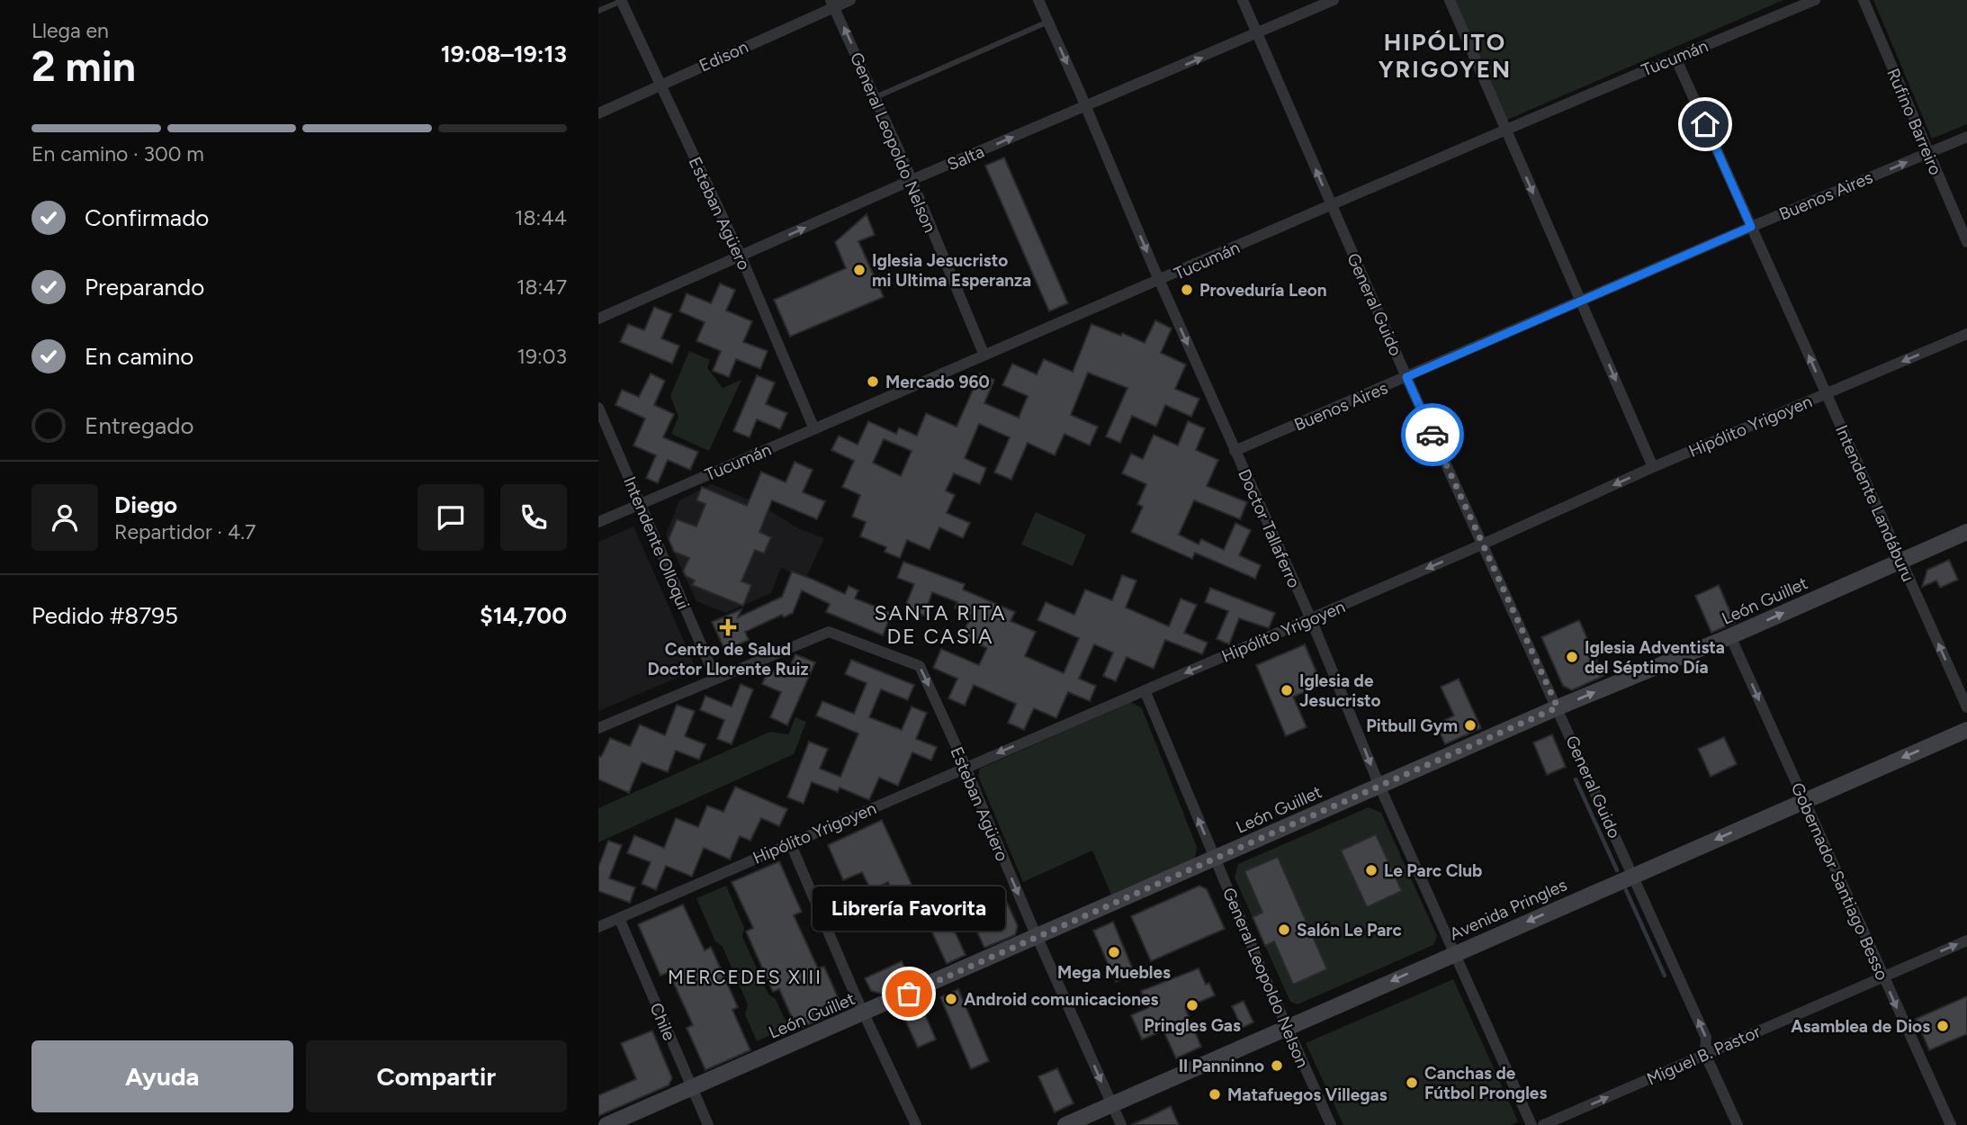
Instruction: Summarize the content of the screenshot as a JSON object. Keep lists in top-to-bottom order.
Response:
{
  "streets": {
    "street": [
      "Edison",
      "Tucumán",
      "Rufino Barreiro",
      "General Leopoldo Nelson",
      "Salta",
      "Buenos Aires",
      "Esteban Agüero",
      "General Guido",
      "Hipólito Yrigoyen",
      "Intendente Landáburu",
      "Doctor Tallaferro",
      "Intendente Olloqui",
      "León Guillet",
      "Gobernador Santiago Besso",
      "Avenida Pringles",
      "Chile",
      "Miguel B. Pastor"
    ]
  },
  "crossings": [
    ["Edison", "General Leopoldo Nelson"],
    ["Edison", "Esteban Agüero"],
    ["Tucumán", "General Leopoldo Nelson"],
    ["Tucumán", "Esteban Agüero"],
    ["Tucumán", "General Guido"],
    ["Tucumán", "Intendente Landáburu"],
    ["Tucumán", "Doctor Tallaferro"],
    ["Tucumán", "Intendente Olloqui"],
    ["Rufino Barreiro", "Buenos Aires"],
    ["General Leopoldo Nelson", "Salta"],
    ["General Leopoldo Nelson", "Hipólito Yrigoyen"],
    ["General Leopoldo Nelson", "León Guillet"],
    ["General Leopoldo Nelson", "Avenida Pringles"],
    ["Salta", "Esteban Agüero"],
    ["Salta", "General Guido"],
    ["Salta", "Doctor Tallaferro"],
    ["Buenos Aires", "General Guido"],
    ["Buenos Aires", "Intendente Landáburu"],
    ["Buenos Aires", "Doctor Tallaferro"],
    ["Esteban Agüero", "Hipólito Yrigoyen"],
    ["Esteban Agüero", "Intendente Olloqui"],
    ["Esteban Agüero", "León Guillet"],
    ["Esteban Agüero", "Avenida Pringles"],
    ["General Guido", "Hipólito Yrigoyen"],
    ["General Guido", "León Guillet"],
    ["General Guido", "Avenida Pringles"],
    ["General Guido", "Miguel B. Pastor"],
    ["Hipólito Yrigoyen", "Intendente Landáburu"],
    ["Hipólito Yrigoyen", "Doctor Tallaferro"],
    ["Hipólito Yrigoyen", "Chile"],
    ["Intendente Landáburu", "León Guillet"],
    ["Doctor Tallaferro", "León Guillet"],
    ["Doctor Tallaferro", "Avenida Pringles"],
    ["León Guillet", "Gobernador Santiago Besso"],
    ["León Guillet", "Chile"],
    ["Gobernador Santiago Besso", "Avenida Pringles"],
    ["Gobernador Santiago Besso", "Miguel B. Pastor"]
  ],
  "one_way": [
    "Salta",
    "Esteban Agüero",
    "Hipólito Yrigoyen",
    "Intendente Landáburu",
    "Doctor Tallaferro",
    "Gobernador Santiago Besso",
    "Avenida Pringles",
    "Miguel B. Pastor"
  ],
  "districts": ["HIPÓLITO YRIGOYEN", "SANTA RITA DE CASIA", "MERCEDES XIII"],
  "places": {
    "other": [
      "Iglesia Jesucristo mi Ultima Esperanza",
      "Proveduría Leon",
      "Mercado 960",
      "Iglesia Adventista del Séptimo Día",
      "Iglesia de Jesucristo",
      "Pitbull Gym",
      "Le Parc Club",
      "Salón Le Parc",
      "Mega Muebles",
      "Librería Favorita",
      "Android comunicaciones",
      "Pringles Gas",
      "Asamblea de Dios",
      "Il Panninno",
      "Canchas de Fútbol Prongles",
      "Matafuegos Villegas"
    ],
    "health": ["Centro de Salud Doctor Llorente Ruiz"]
  },
  "page": {
    "heading": ["2 min", "Llega en", "19:08–19:13"],
    "panel": [
      "Diego",
      "Repartidor · 4.7",
      "Pedido #8795",
      "$14,700"
    ],
    "bar": "En camino · 300 m",
    "list": [
      ["Confirmado", "18:44"],
      ["Preparando", "18:47"],
      ["En camino", "19:03"],
      "Entregado"
    ],
    "bubble": "Librería Favorita",
    "buttons": ["Ayuda", "Compartir"]
  }
}
